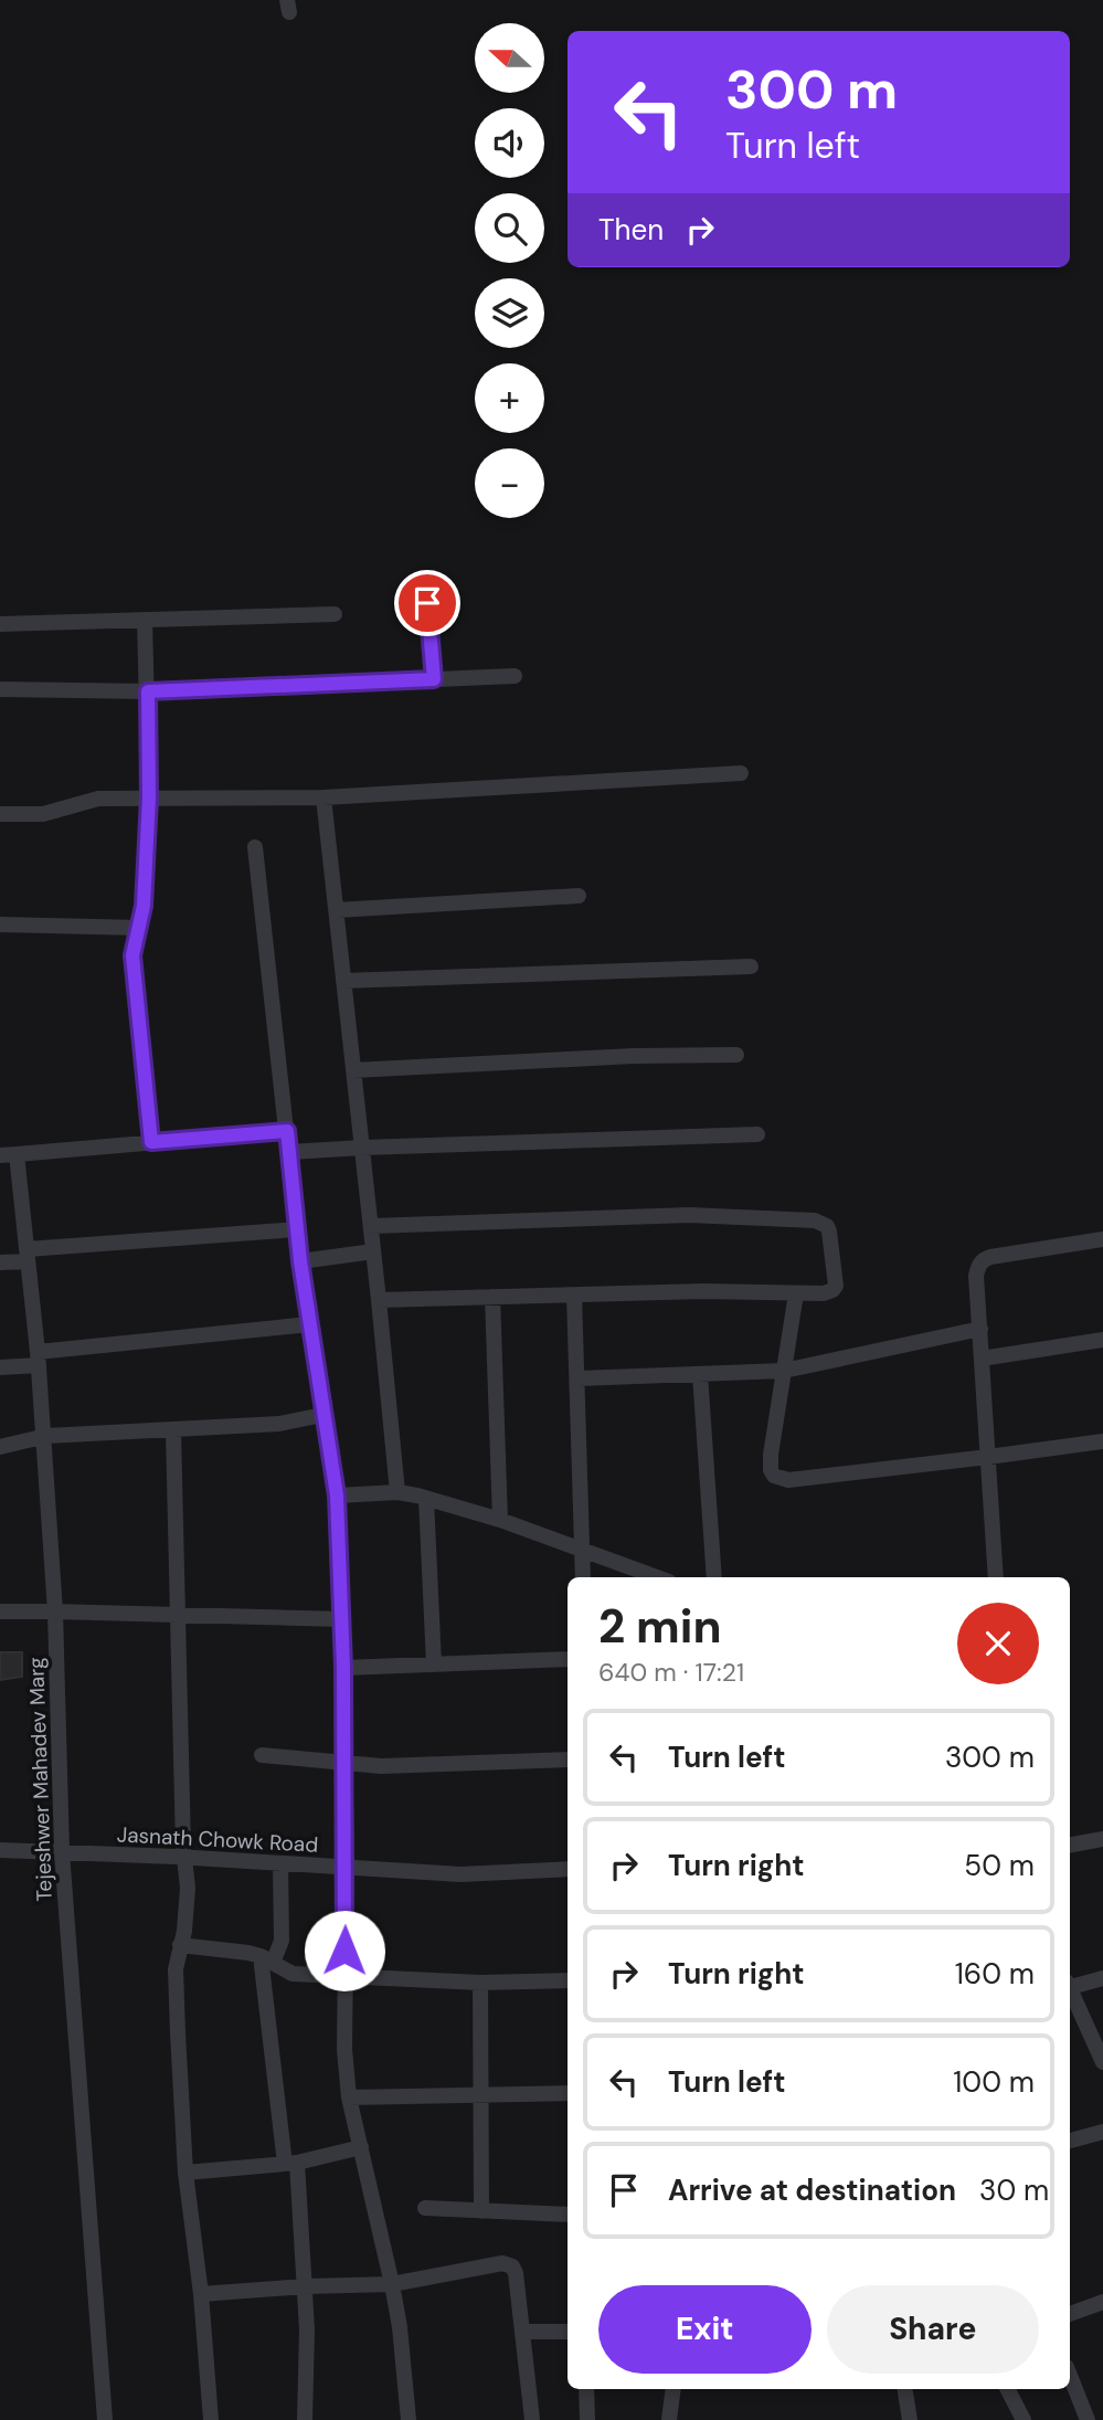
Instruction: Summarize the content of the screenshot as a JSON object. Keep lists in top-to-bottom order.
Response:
{
  "streets": {
    "street": ["Tejeshwer Mahadev Marg", "Jasnath Chowk Road"]
  },
  "crossings": [
    ["Tejeshwer Mahadev Marg", "Jasnath Chowk Road"]
  ],
  "north": "left",
  "page": {
    "map_buttons": ["+", "−"],
    "turn": ["300 m", "Turn left"],
    "then": "Then",
    "heading": ["2 min", "640 m · 17:21"],
    "list": [
      {
        "name": "Turn left",
        "value": "300 m"
      },
      {
        "name": "Turn right",
        "value": "50 m"
      },
      {
        "name": "Turn right",
        "value": "160 m"
      },
      {
        "name": "Turn left",
        "value": "100 m"
      },
      {
        "name": "Arrive at destination",
        "value": "30 m"
      }
    ],
    "buttons": ["Exit", "Share"]
  }
}
